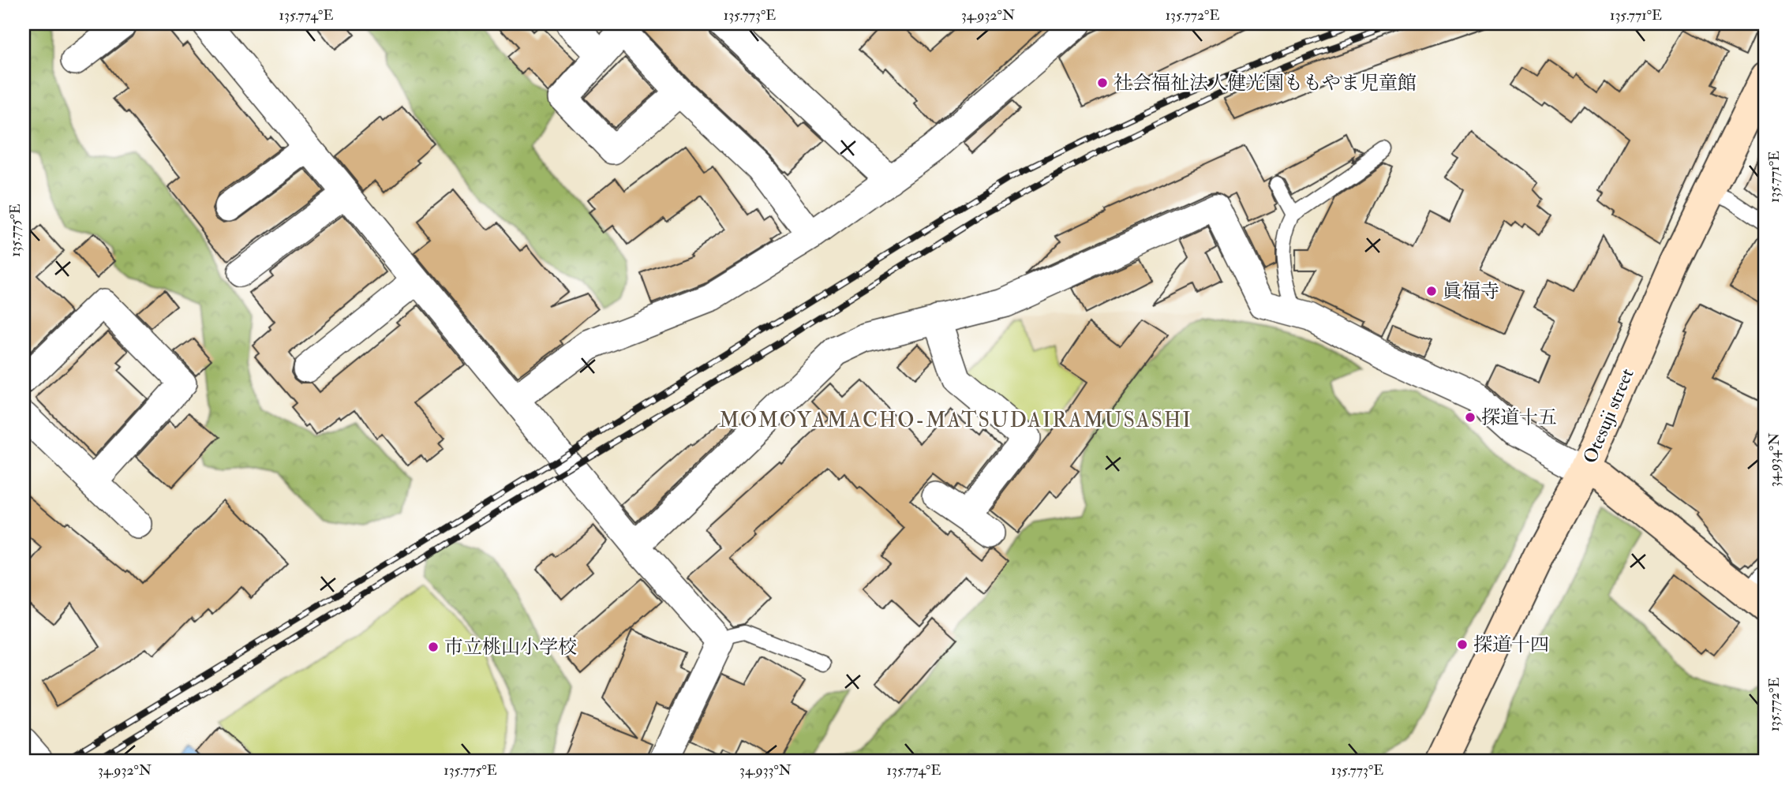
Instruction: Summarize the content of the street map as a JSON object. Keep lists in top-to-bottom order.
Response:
{
  "streets": {
    "street": ["Otesuji street"]
  },
  "districts": ["MOMOYAMACHO-MATSUDAIRAMUSASHI"],
  "places": [
    "社会福祉法人健光園ももやま児童館",
    "眞福寺",
    "探道十五",
    "探道十四",
    "市立桃山小学校"
  ],
  "coordinates": [
    "135.774°E",
    "135.773°E",
    "34.932°N",
    "135.772°E",
    "135.771°E",
    "135.775°E",
    "34.934°N",
    "34.933°N"
  ]
}
